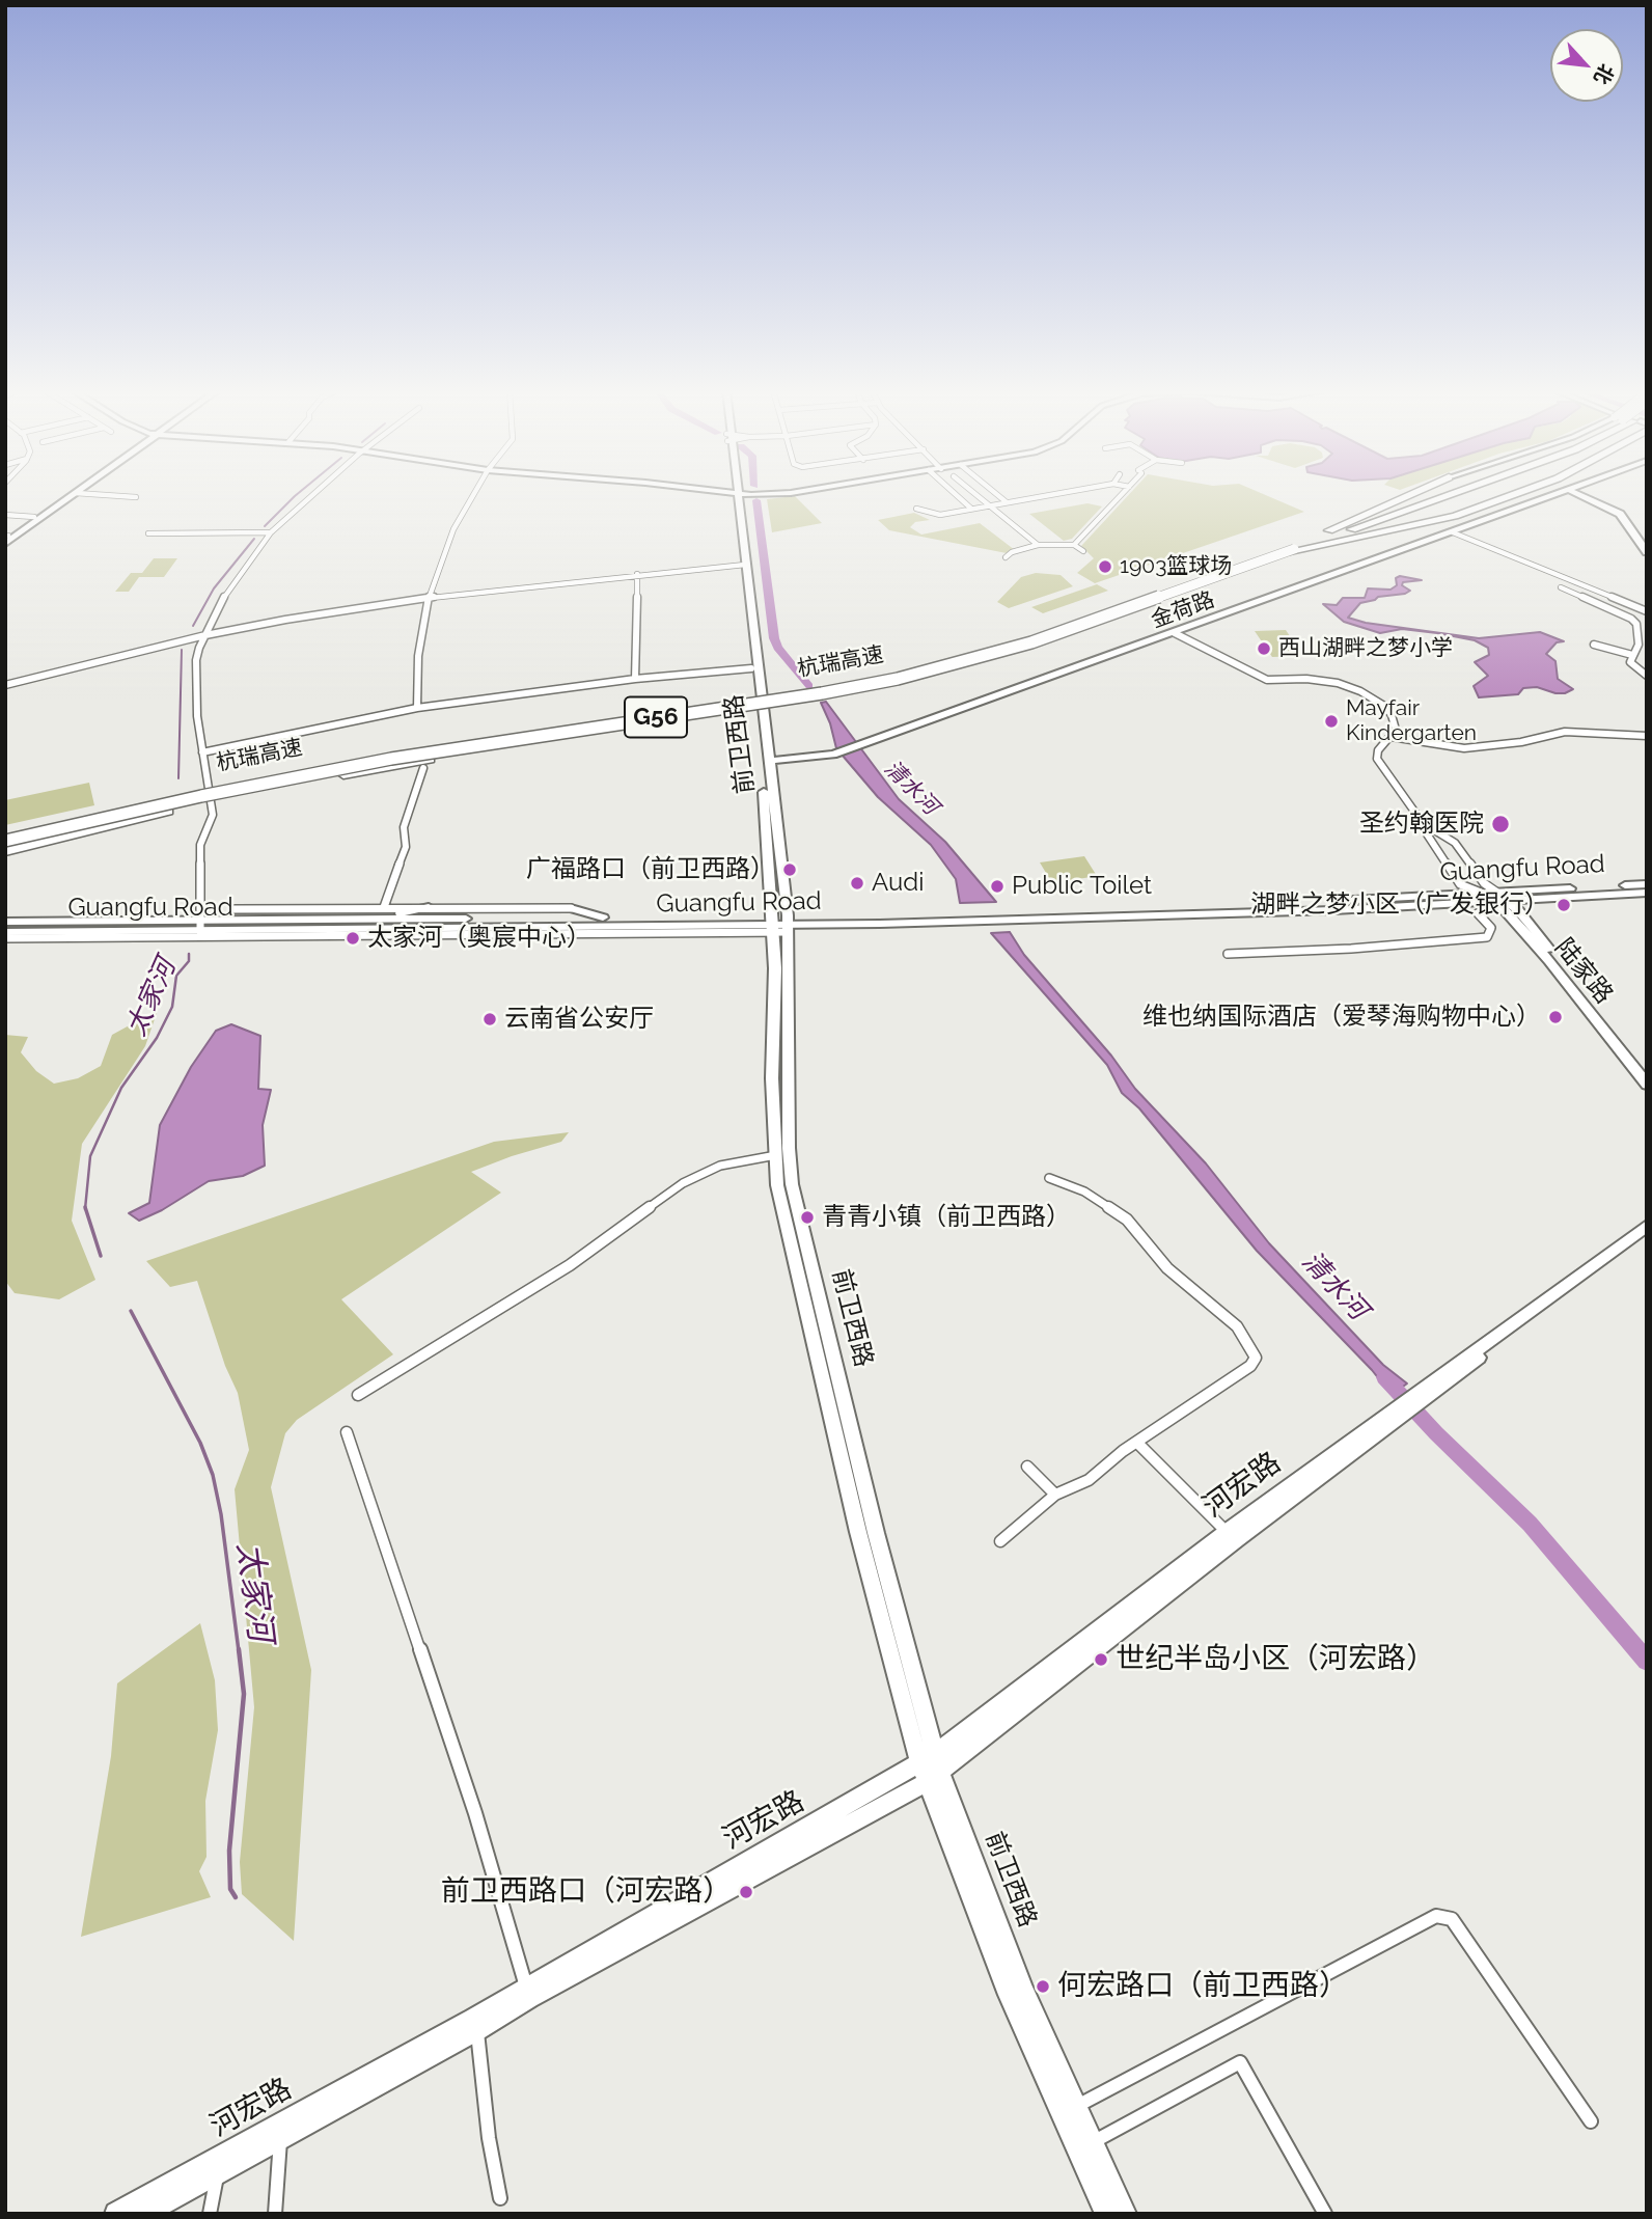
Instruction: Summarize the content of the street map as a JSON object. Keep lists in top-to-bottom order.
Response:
{
  "streets": {
    "highway": ["杭瑞高速", "G56"],
    "main road": [
      "金荷路",
      "前卫西路",
      "Guangfu Road",
      "陆家路",
      "河宏路"
    ]
  },
  "crossings": [
    ["金荷路", "前卫西路"],
    ["前卫西路", "Guangfu Road"],
    ["前卫西路", "河宏路"],
    ["Guangfu Road", "陆家路"]
  ],
  "water": ["清水河", "太家河"],
  "places": [
    "1903篮球场",
    "西山湖畔之梦小学",
    "Mayfair Kindergarten",
    "圣约翰医院",
    "广福路口（前卫西路）",
    "Audi",
    "Public Toilet",
    "湖畔之梦小区（广发银行）",
    "太家河（奥宸中心）",
    "维也纳国际酒店（爱琴海购物中心）",
    "云南省公安厅",
    "青青小镇（前卫西路）",
    "世纪半岛小区（河宏路）",
    "前卫西路口（河宏路）",
    "何宏路口（前卫西路）"
  ],
  "north": "bottom right"
}
